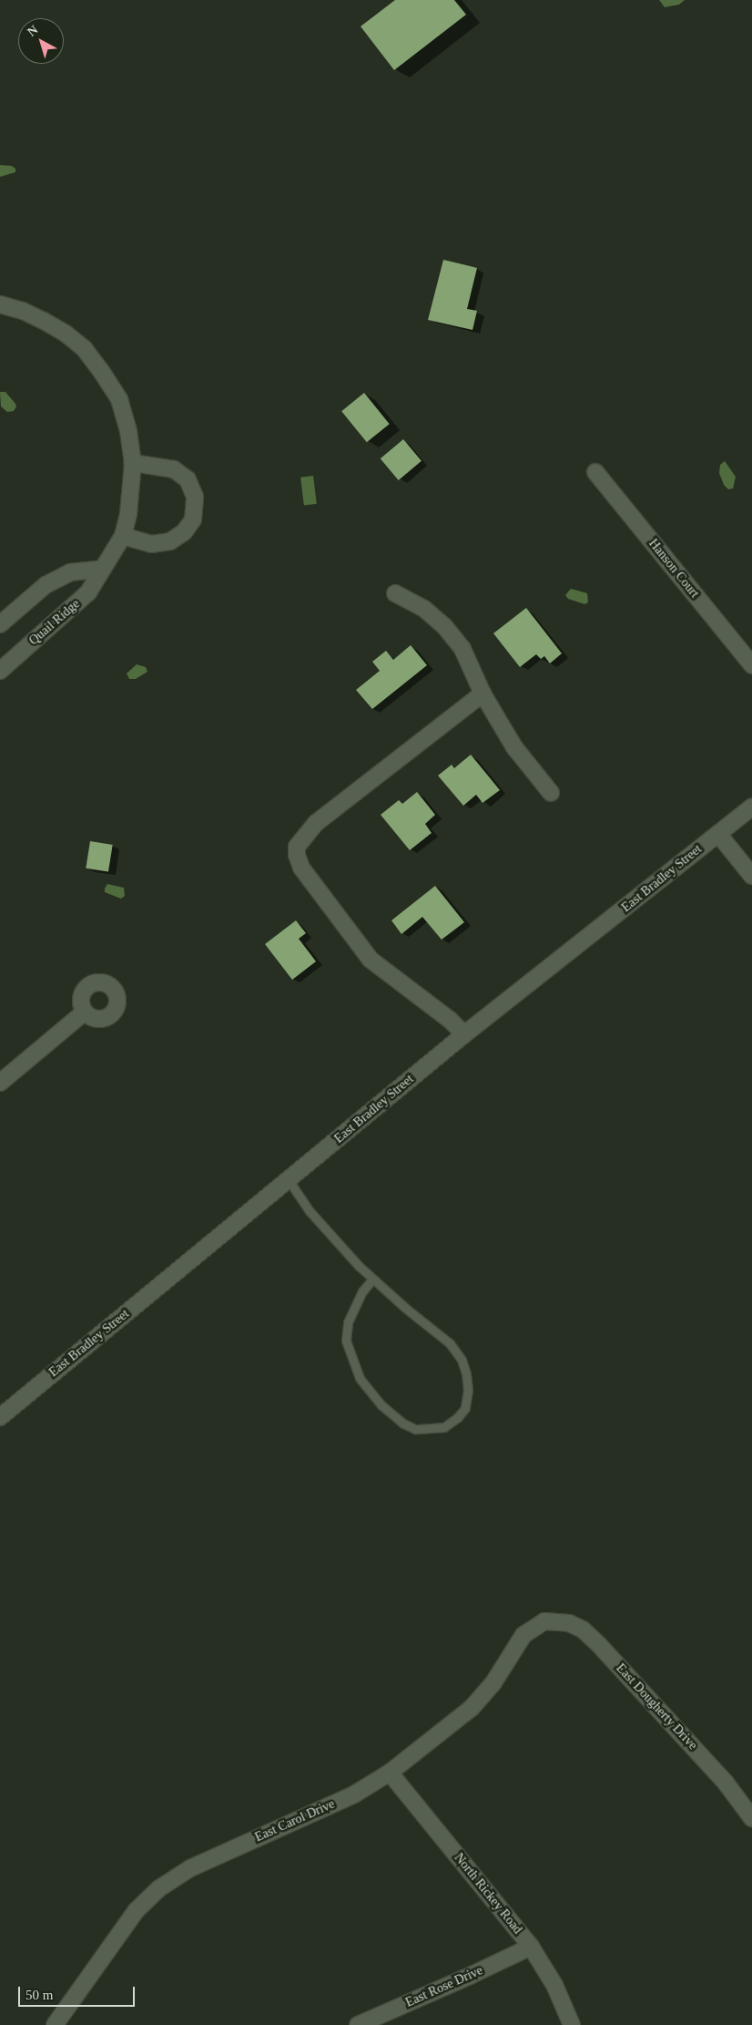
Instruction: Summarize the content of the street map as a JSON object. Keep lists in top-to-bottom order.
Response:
{
  "streets": {
    "street": [
      "Hanson Court",
      "Quail Ridge",
      "East Bradley Street",
      "East Dougherty Drive",
      "East Carol Drive",
      "North Rickey Road",
      "East Rose Drive"
    ]
  },
  "crossings": [
    ["East Dougherty Drive", "East Carol Drive"],
    ["East Carol Drive", "North Rickey Road"],
    ["North Rickey Road", "East Rose Drive"]
  ],
  "scale_bar": "50 m",
  "north": "top left"
}
